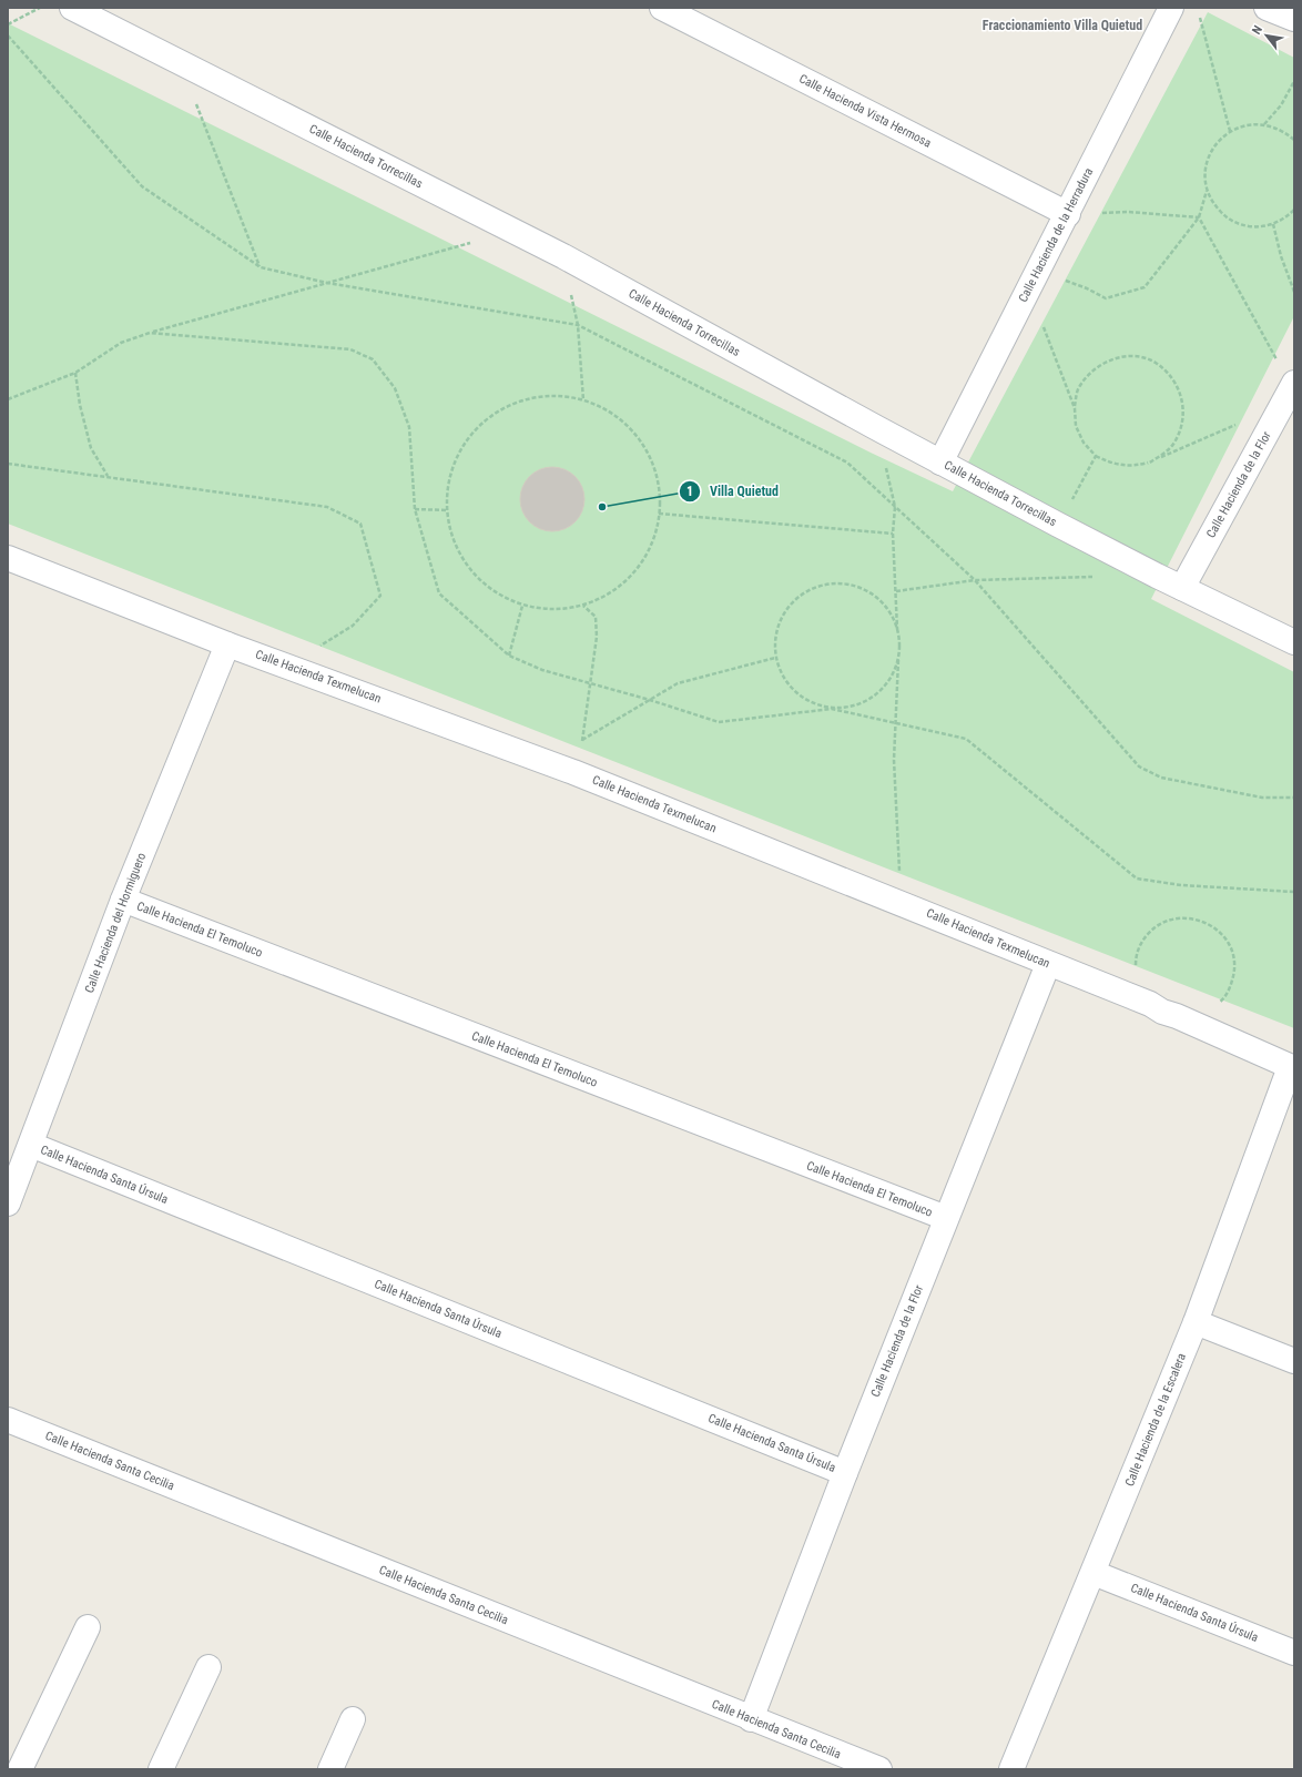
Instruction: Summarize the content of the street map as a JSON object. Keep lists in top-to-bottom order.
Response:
{
  "streets": {
    "street": [
      "Calle Hacienda Vista Hermosa",
      "Calle Hacienda Torrecillas",
      "Calle Hacienda de la Herradura",
      "Calle Hacienda de la Flor",
      "Calle Hacienda Texmelucan",
      "Calle Hacienda del Hormiguero",
      "Calle Hacienda El Temoluco",
      "Calle Hacienda Santa Úrsula",
      "Calle Hacienda de la Escalera",
      "Calle Hacienda Santa Cecilia"
    ]
  },
  "crossings": [
    ["Calle Hacienda Vista Hermosa", "Calle Hacienda de la Herradura"],
    ["Calle Hacienda Torrecillas", "Calle Hacienda de la Herradura"],
    ["Calle Hacienda Torrecillas", "Calle Hacienda de la Flor"],
    ["Calle Hacienda de la Flor", "Calle Hacienda Texmelucan"],
    ["Calle Hacienda de la Flor", "Calle Hacienda El Temoluco"],
    ["Calle Hacienda de la Flor", "Calle Hacienda Santa Úrsula"],
    ["Calle Hacienda de la Flor", "Calle Hacienda Santa Cecilia"],
    ["Calle Hacienda Texmelucan", "Calle Hacienda del Hormiguero"],
    ["Calle Hacienda Texmelucan", "Calle Hacienda de la Escalera"],
    ["Calle Hacienda del Hormiguero", "Calle Hacienda El Temoluco"],
    ["Calle Hacienda del Hormiguero", "Calle Hacienda Santa Úrsula"],
    ["Calle Hacienda Santa Úrsula", "Calle Hacienda de la Escalera"]
  ],
  "districts": ["Fraccionamiento Villa Quietud"],
  "places": ["Villa Quietud"],
  "north": "top left"
}
